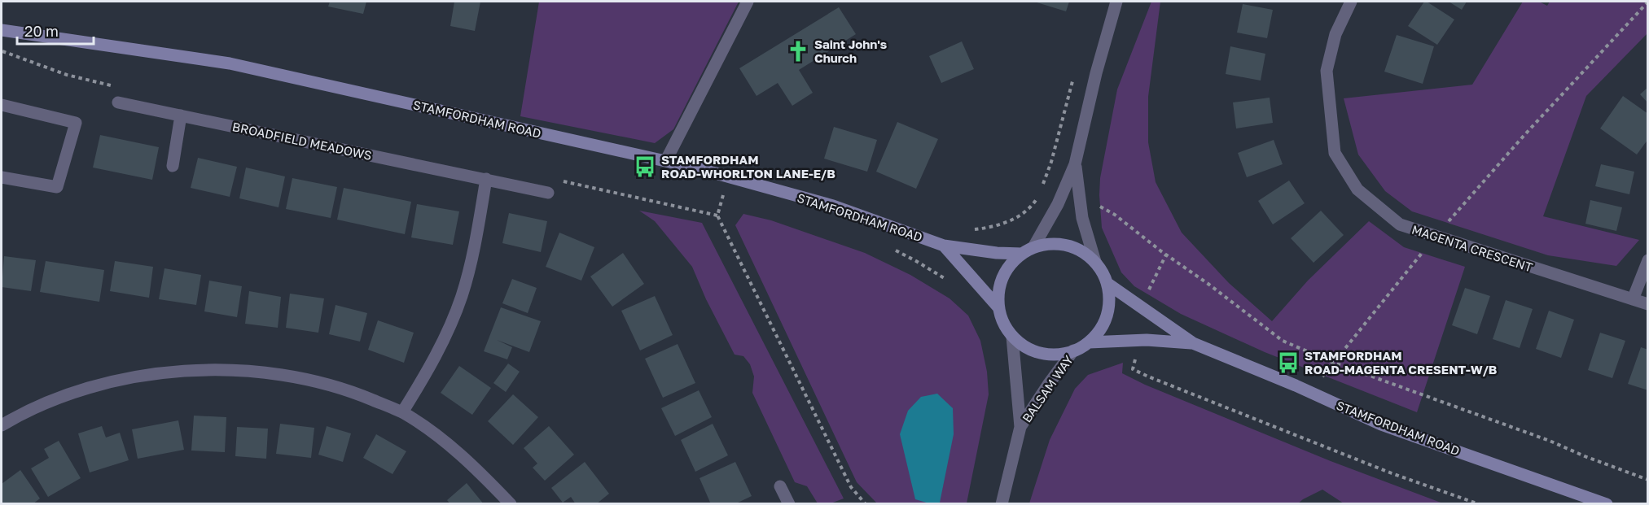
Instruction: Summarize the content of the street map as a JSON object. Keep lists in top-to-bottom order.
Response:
{
  "streets": {
    "main road": ["STAMFORDHAM ROAD"],
    "street": ["BROADFIELD MEADOWS", "MAGENTA CRESCENT", "BALSAM WAY"]
  },
  "crossings": [
    ["STAMFORDHAM ROAD", "BALSAM WAY"]
  ],
  "places": {
    "church": ["Saint John's Church"],
    "bus stop": ["STAMFORDHAM ROAD-WHORLTON LANE-E/B", "STAMFORDHAM ROAD-MAGENTA CRESENT-W/B"]
  },
  "scale_bar": "20 m"
}
